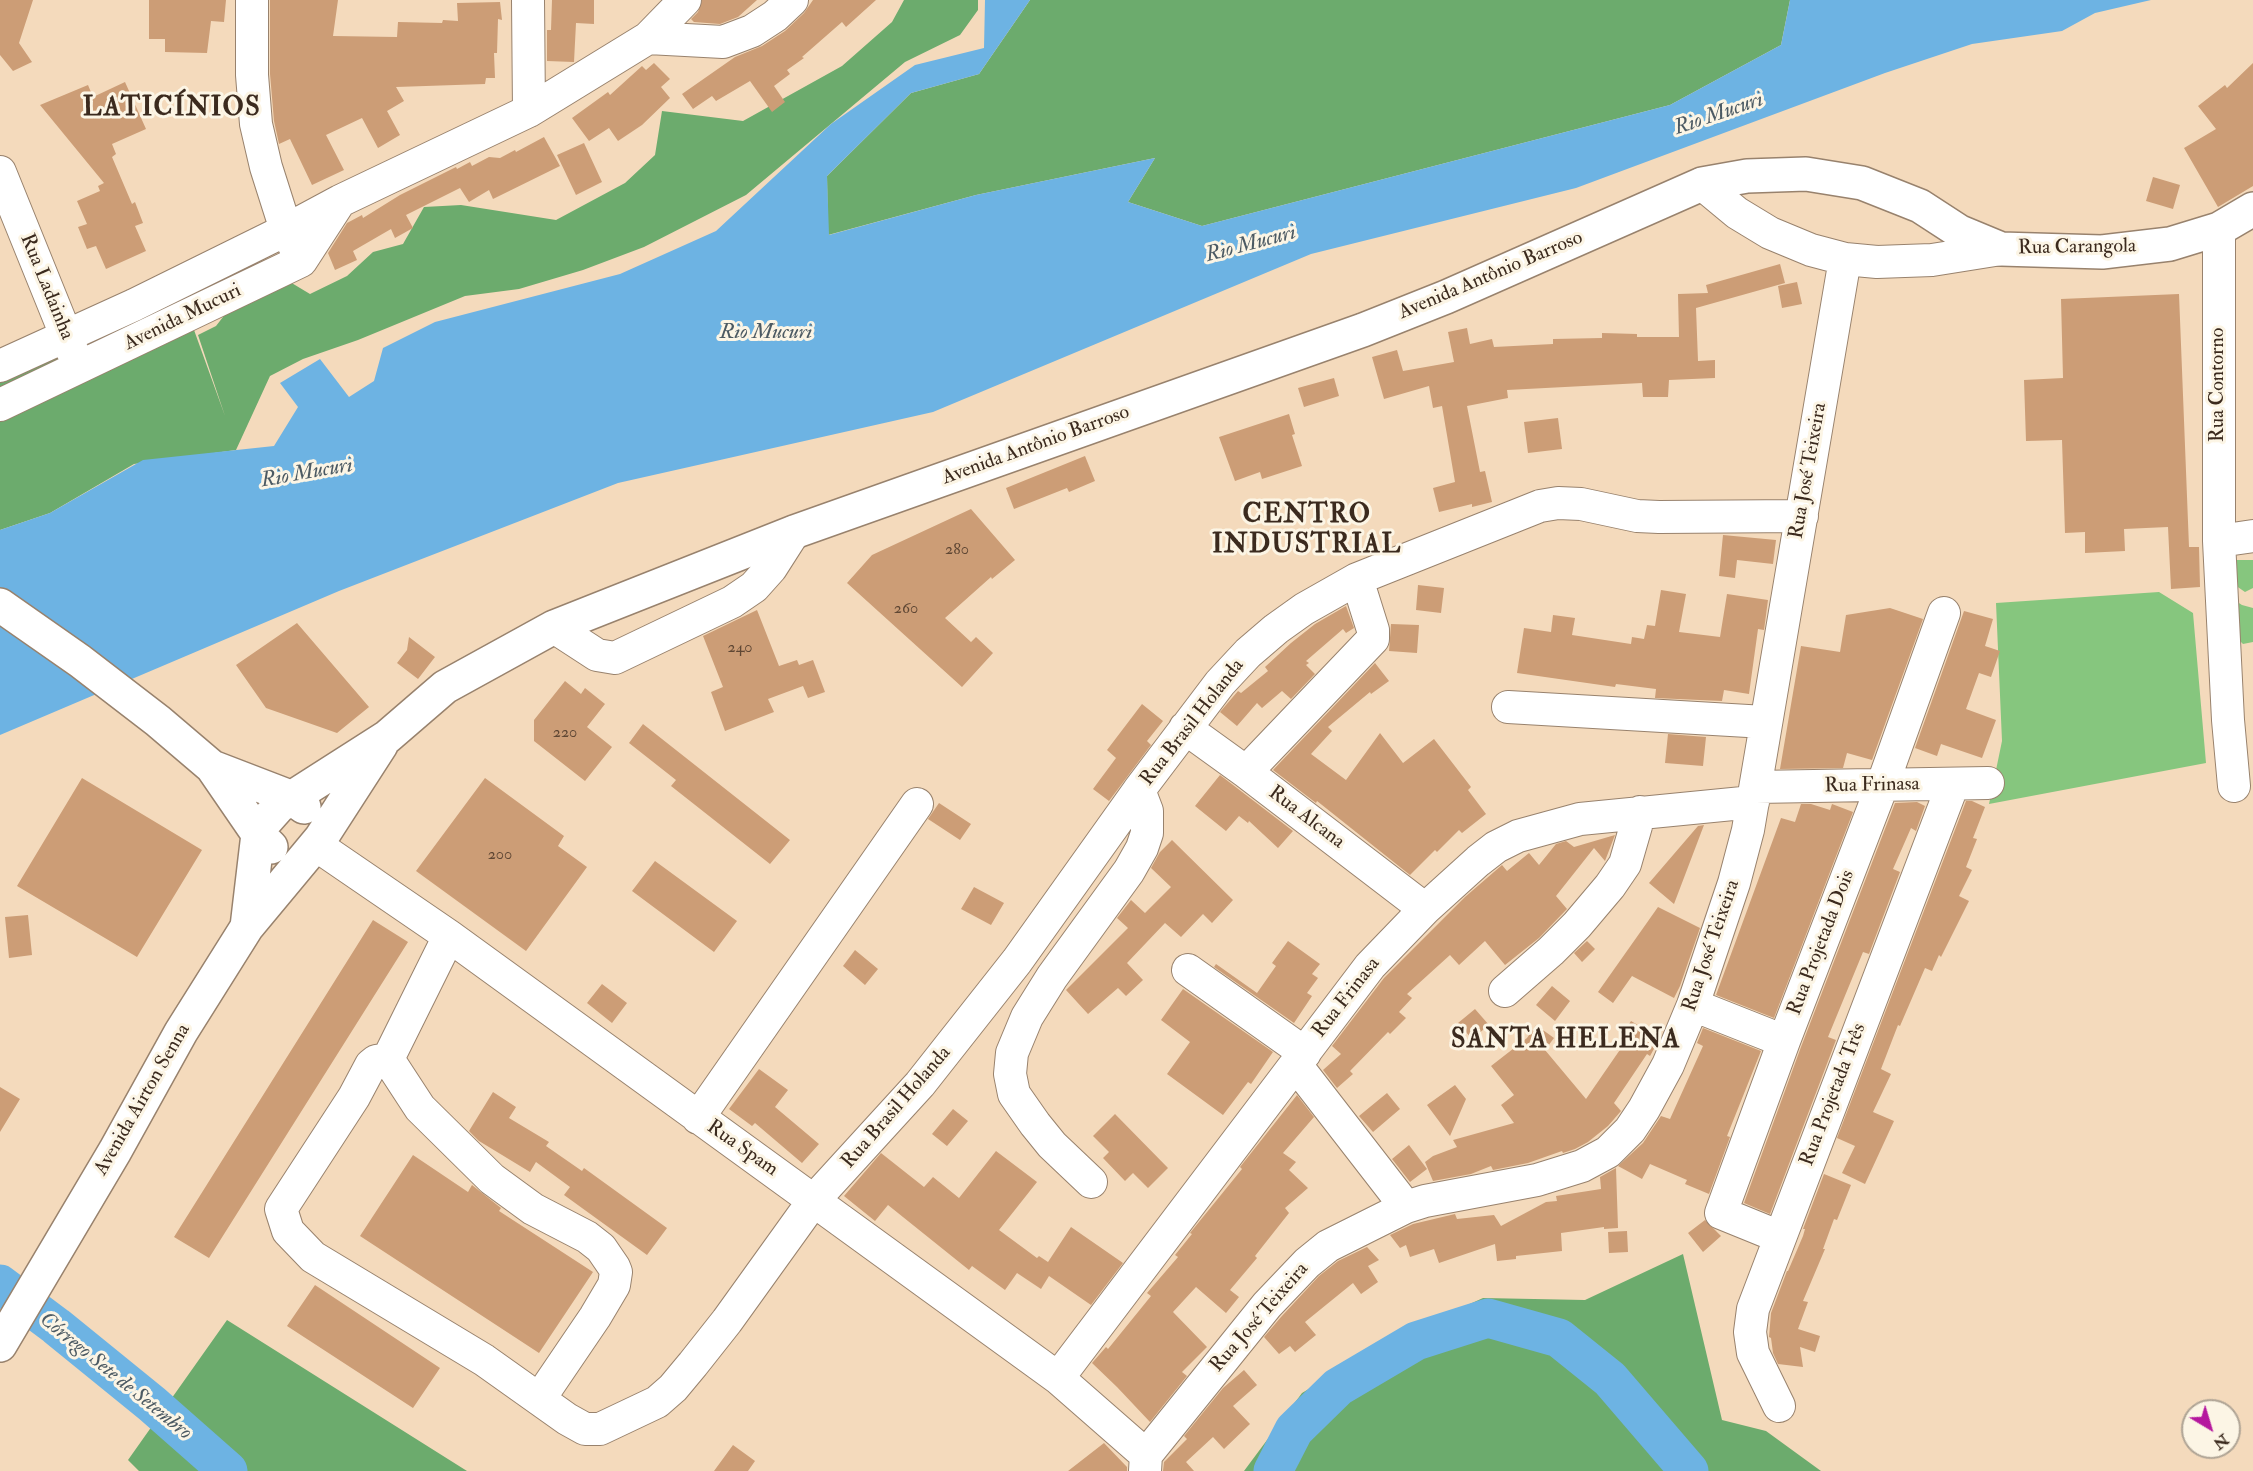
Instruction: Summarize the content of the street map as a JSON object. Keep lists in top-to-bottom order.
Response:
{
  "streets": {
    "main road": ["Rua Carangola", "Avenida Antônio Barroso", "Avenida Airton Senna"],
    "street": [
      "Rua Ladainha",
      "Avenida Mucuri",
      "Rua Contorno",
      "Rua José Teixeira",
      "Rua Brasil Holanda",
      "Rua Frinasa",
      "Rua Alcana",
      "Rua Projetada Dois",
      "Rua Projetada Três",
      "Rua Spam"
    ]
  },
  "crossings": [
    ["Rua Carangola", "Avenida Antônio Barroso"],
    ["Rua Carangola", "Rua Contorno"],
    ["Avenida Antônio Barroso", "Avenida Airton Senna"],
    ["Avenida Antônio Barroso", "Rua Spam"],
    ["Rua Ladainha", "Avenida Mucuri"],
    ["Rua José Teixeira", "Rua Brasil Holanda"],
    ["Rua José Teixeira", "Rua Frinasa"],
    ["Rua José Teixeira", "Rua Spam"],
    ["Rua Brasil Holanda", "Rua Alcana"],
    ["Rua Brasil Holanda", "Rua Spam"],
    ["Rua Frinasa", "Rua Alcana"],
    ["Rua Frinasa", "Rua Projetada Dois"],
    ["Rua Frinasa", "Rua Projetada Três"],
    ["Rua Frinasa", "Rua Spam"],
    ["Rua Projetada Dois", "Rua Projetada Três"],
    ["Avenida Airton Senna", "Rua Spam"]
  ],
  "districts": ["LATICÍNIOS", "CENTRO INDUSTRIAL", "SANTA HELENA"],
  "water": ["Rio Mucuri", "Córrego Sete de Setembro"],
  "house_numbers": [
    "280",
    "260",
    "240",
    "220",
    "200"
  ],
  "north": "bottom right"
}
